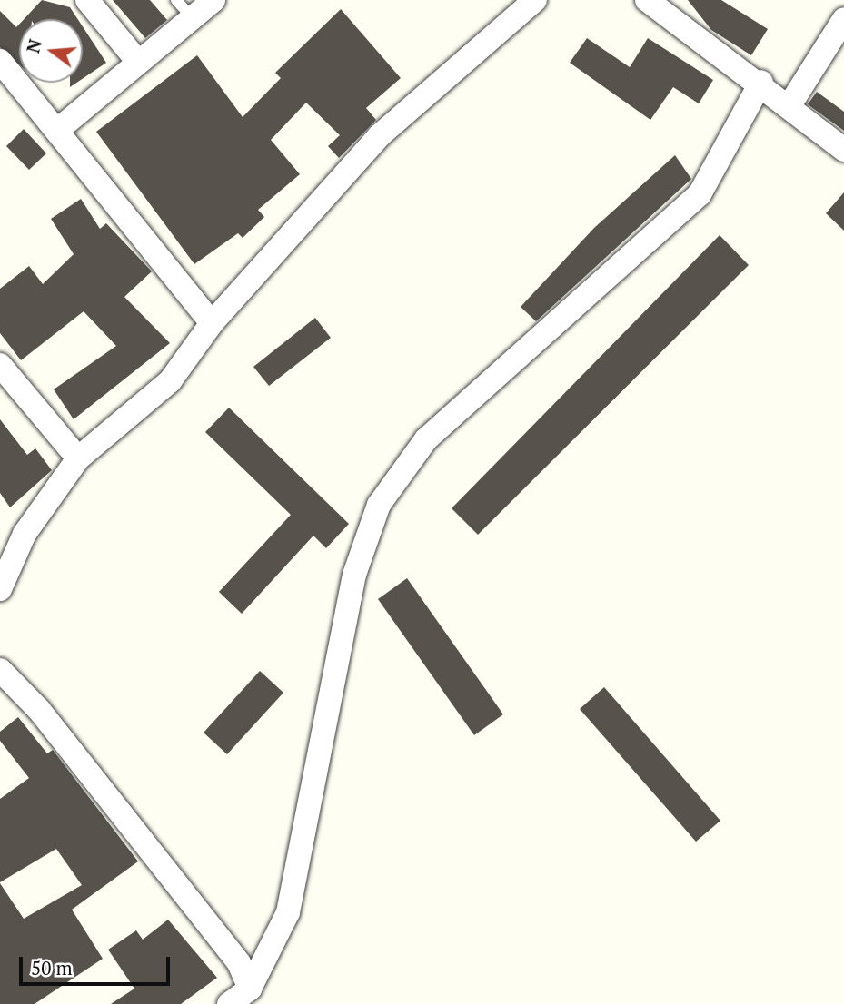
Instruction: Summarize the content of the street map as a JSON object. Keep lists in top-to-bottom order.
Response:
{
  "scale_bar": "50 m",
  "north": "left"
}
